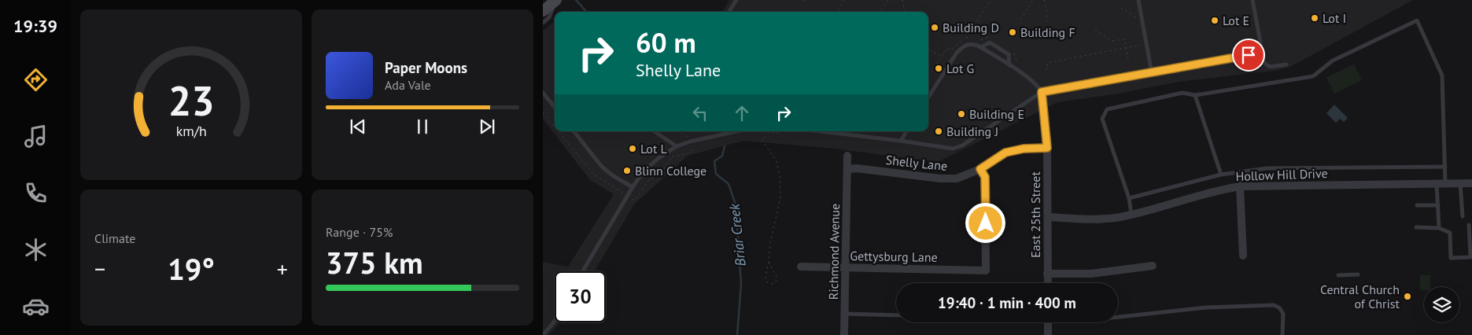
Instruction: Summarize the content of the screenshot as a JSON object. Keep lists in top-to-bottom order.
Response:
{
  "streets": {
    "street": [
      "Shelly Lane",
      "Hollow Hill Drive",
      "East 25th Street",
      "Richmond Avenue",
      "Gettysburg Lane"
    ]
  },
  "crossings": [
    ["Shelly Lane", "East 25th Street"],
    ["Shelly Lane", "Richmond Avenue"],
    ["Shelly Lane", "Gettysburg Lane"],
    ["Hollow Hill Drive", "East 25th Street"],
    ["Richmond Avenue", "Gettysburg Lane"]
  ],
  "water": ["Briar Creek"],
  "places": [
    "Lot I",
    "Lot E",
    "Building D",
    "Building F",
    "Lot G",
    "Building E",
    "Building J",
    "Lot L",
    "Blinn College",
    "Central Church of Christ"
  ],
  "page": {
    "tabs": "19:39",
    "turn": ["60 m", "Shelly Lane"],
    "song": ["Paper Moons", "Ada Vale"],
    "tile": [
      "Climate",
      ["Range · 75%", "375 km"]
    ],
    "heat": ["−", "19°", "+"],
    "limit": "30",
    "trip": "19:40 · 1 min · 400 m",
    "gauge": ["23", "km/h"]
  }
}
